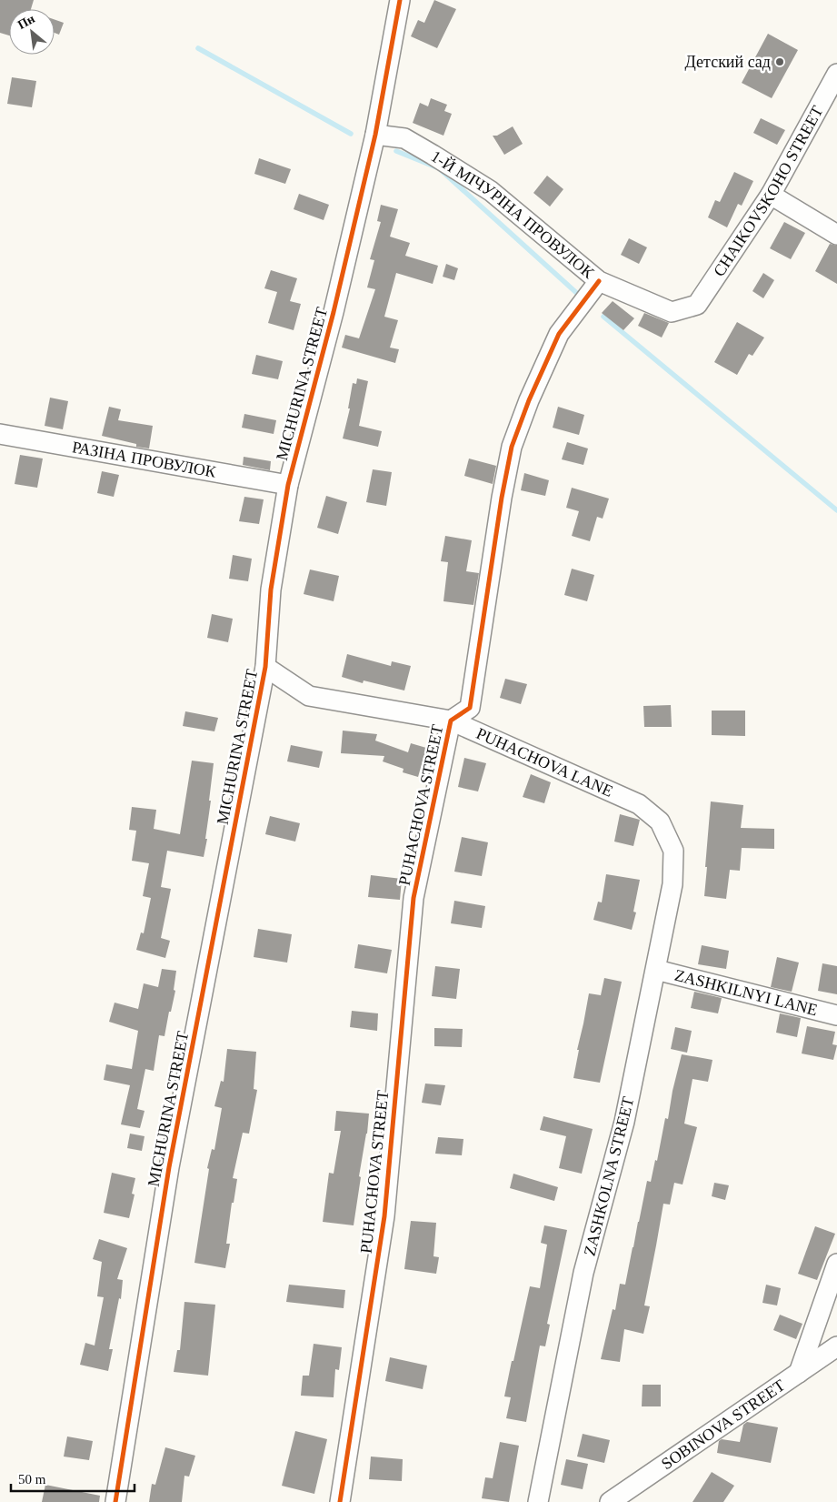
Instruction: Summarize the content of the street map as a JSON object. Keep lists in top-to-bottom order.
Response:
{
  "streets": {
    "street": [
      "CHAIKOVSKOHO STREET",
      "1-Й МІЧУРІНА ПРОВУЛОК",
      "MICHURINA STREET",
      "РАЗІНА ПРОВУЛОК",
      "PUHACHOVA LANE",
      "PUHACHOVA STREET",
      "ZASHKILNYI LANE",
      "ZASHKOLNA STREET",
      "SOBINOVA STREET"
    ]
  },
  "crossings": [
    ["CHAIKOVSKOHO STREET", "1-Й МІЧУРІНА ПРОВУЛОК"],
    ["1-Й МІЧУРІНА ПРОВУЛОК", "MICHURINA STREET"],
    ["1-Й МІЧУРІНА ПРОВУЛОК", "PUHACHOVA STREET"],
    ["MICHURINA STREET", "РАЗІНА ПРОВУЛОК"],
    ["MICHURINA STREET", "PUHACHOVA LANE"],
    ["PUHACHOVA LANE", "PUHACHOVA STREET"],
    ["PUHACHOVA LANE", "ZASHKOLNA STREET"],
    ["ZASHKILNYI LANE", "ZASHKOLNA STREET"]
  ],
  "places": ["Детский сад"],
  "scale_bar": "50 m",
  "north": "top left"
}
